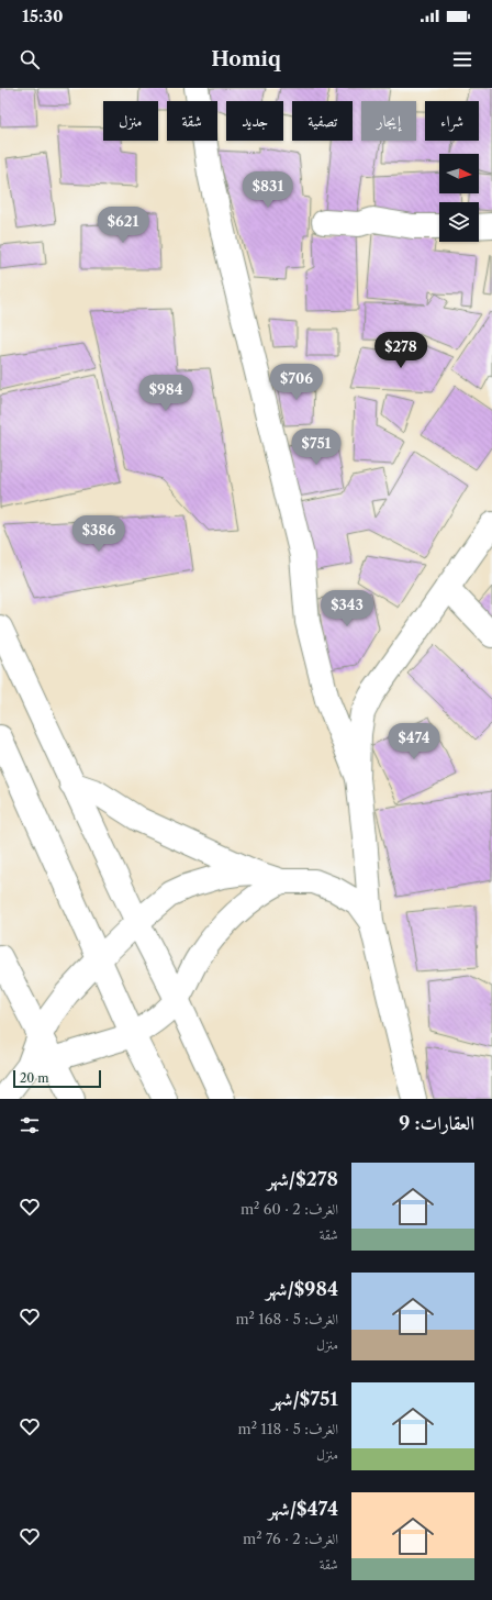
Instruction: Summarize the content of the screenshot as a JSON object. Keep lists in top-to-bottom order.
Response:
{
  "scale_bar": "20 m",
  "north": "right",
  "page": {
    "status": "15:30",
    "header": "Homiq",
    "chip": [
      "شراء",
      "إيجار",
      "تصفية",
      "جديد",
      "شقة",
      "منزل"
    ],
    "price": [
      "$831",
      "$621",
      "$278",
      "$706",
      "$984",
      "$751",
      "$386",
      "$343",
      "$474"
    ],
    "scale": "20 m",
    "heading": "العقارات: 9",
    "list": [
      {
        "name": "$278/شهر",
        "note": "الغرف: 2 · 60 m² · شقة"
      },
      {
        "name": "$984/شهر",
        "note": "الغرف: 5 · 168 m² · منزل"
      },
      {
        "name": "$751/شهر",
        "note": "الغرف: 5 · 118 m² · منزل"
      },
      {
        "name": "$474/شهر",
        "note": "الغرف: 2 · 76 m² · شقة"
      }
    ]
  }
}
